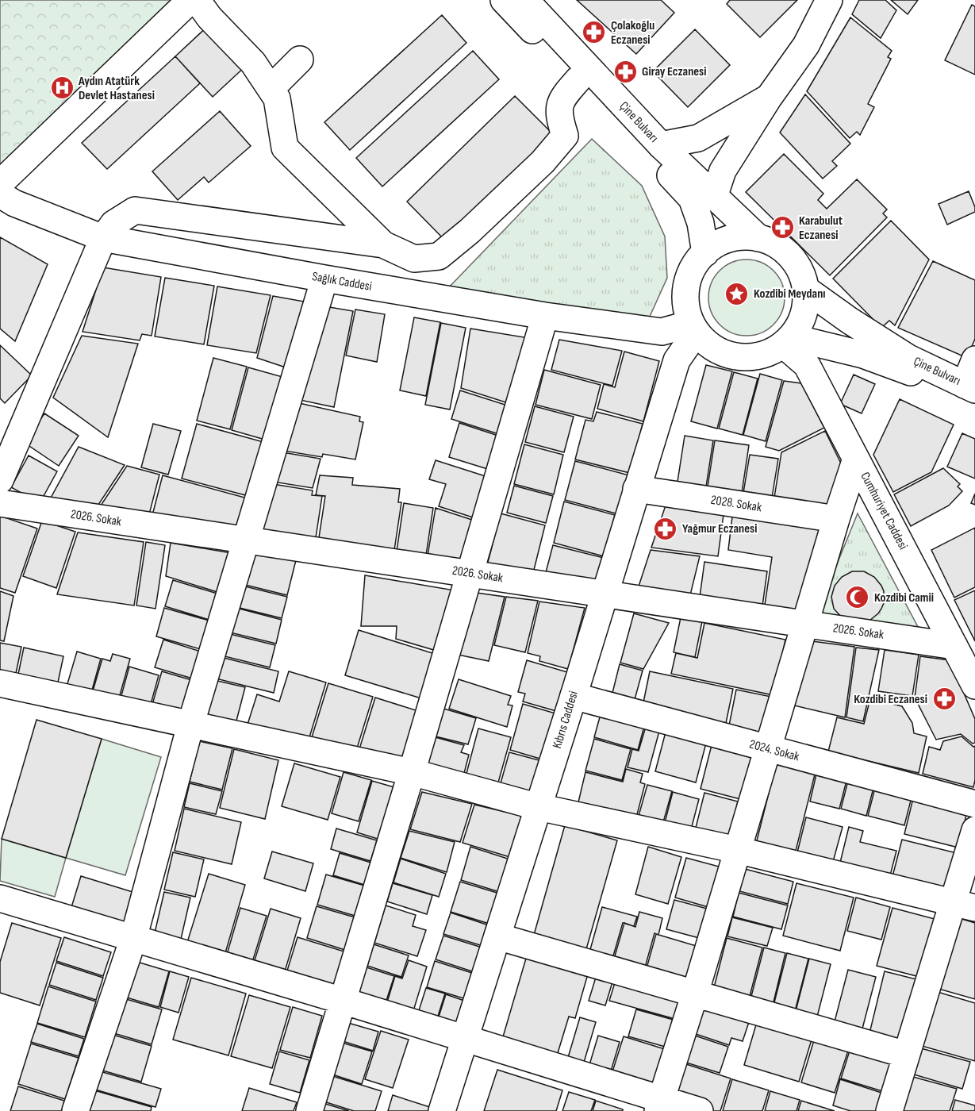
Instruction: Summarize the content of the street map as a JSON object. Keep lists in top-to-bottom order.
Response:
{
  "streets": {
    "street": [
      "Çine Bulvarı",
      "Sağlık Caddesi",
      "2028. Sokak",
      "Cumhuriyet Caddesi",
      "2026. Sokak",
      "Kıbrıs Caddesi",
      "2024. Sokak"
    ]
  },
  "crossings": [
    ["Çine Bulvarı", "Sağlık Caddesi"],
    ["Çine Bulvarı", "Cumhuriyet Caddesi"],
    ["Çine Bulvarı", "Kıbrıs Caddesi"],
    ["Sağlık Caddesi", "Cumhuriyet Caddesi"],
    ["Sağlık Caddesi", "Kıbrıs Caddesi"],
    ["2028. Sokak", "Kıbrıs Caddesi"],
    ["Cumhuriyet Caddesi", "2026. Sokak"],
    ["Cumhuriyet Caddesi", "Kıbrıs Caddesi"],
    ["2026. Sokak", "Kıbrıs Caddesi"],
    ["Kıbrıs Caddesi", "2024. Sokak"]
  ],
  "places": {
    "pharmacy": [
      "Çolakoğlu Eczanesi",
      "Giray Eczanesi",
      "Karabulut Eczanesi",
      "Yağmur Eczanesi",
      "Kozdibi Eczanesi"
    ],
    "hospital": ["Aydın Atatürk Devlet Hastanesi"],
    "place": ["Kozdibi Meydanı"],
    "mosque": ["Kozdibi Camii"]
  }
}
